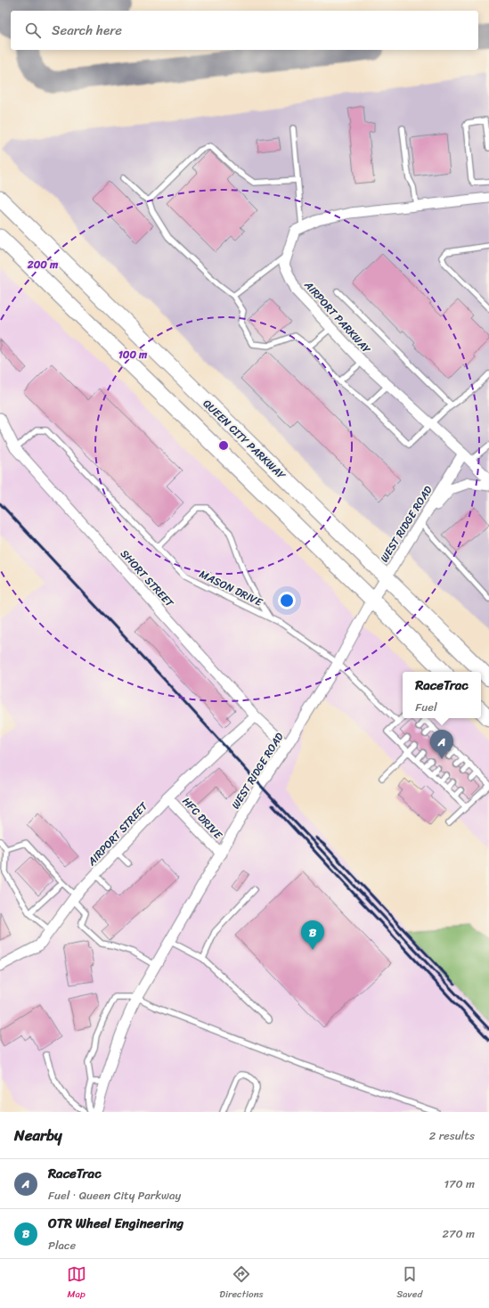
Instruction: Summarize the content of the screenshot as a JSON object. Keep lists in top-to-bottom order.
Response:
{
  "streets": {
    "main road": ["QUEEN CITY PARKWAY"],
    "street": [
      "AIRPORT PARKWAY",
      "WEST RIDGE ROAD",
      "SHORT STREET",
      "HFC DRIVE",
      "AIRPORT STREET"
    ],
    "lane": ["MASON DRIVE"]
  },
  "crossings": [
    ["AIRPORT PARKWAY", "WEST RIDGE ROAD"],
    ["QUEEN CITY PARKWAY", "WEST RIDGE ROAD"],
    ["WEST RIDGE ROAD", "SHORT STREET"],
    ["WEST RIDGE ROAD", "MASON DRIVE"],
    ["WEST RIDGE ROAD", "HFC DRIVE"],
    ["SHORT STREET", "MASON DRIVE"],
    ["SHORT STREET", "AIRPORT STREET"],
    ["HFC DRIVE", "AIRPORT STREET"]
  ],
  "page": {
    "search": "Search here",
    "popup": ["RaceTrac", "Fuel"],
    "pins": ["A", "B"],
    "heading": ["Nearby", "2 results"],
    "list": [
      {
        "mark": "A",
        "name": "RaceTrac",
        "note": "Fuel · Queen City Parkway",
        "value": "170 m"
      },
      {
        "mark": "B",
        "name": "OTR Wheel Engineering",
        "note": "Place",
        "value": "270 m"
      }
    ],
    "nav": ["Map", "Directions", "Saved"]
  },
  "rings": ["200 m", "100 m"]
}
